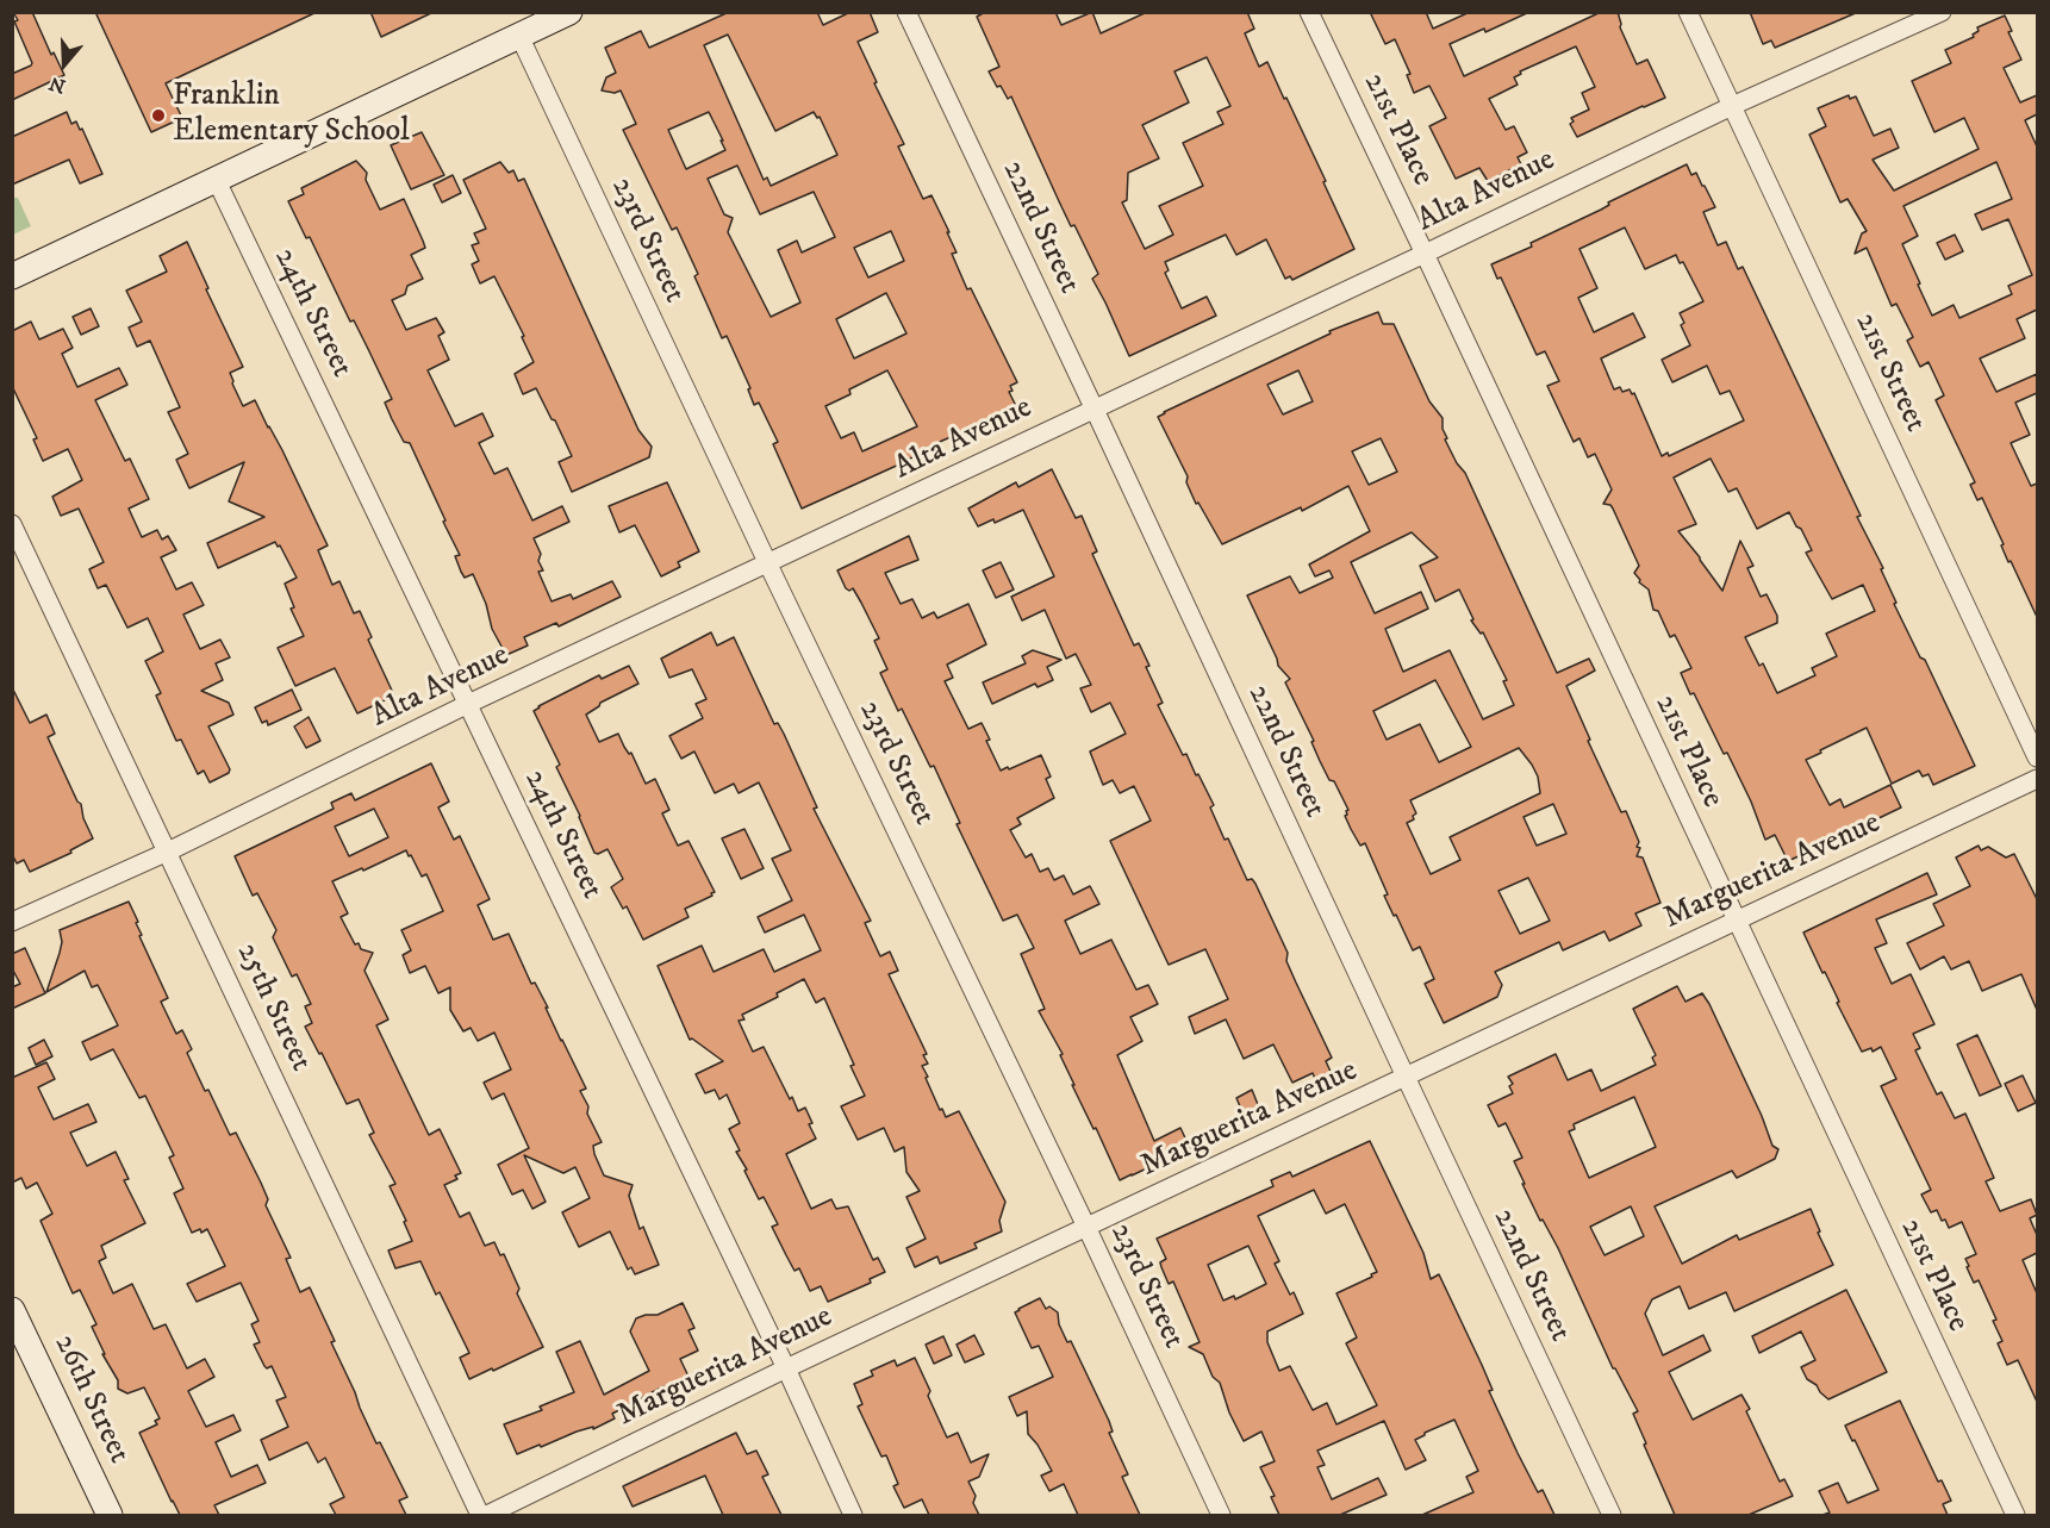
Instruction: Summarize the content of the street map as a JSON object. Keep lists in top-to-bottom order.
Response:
{
  "streets": {
    "street": [
      "21st Place",
      "Alta Avenue",
      "22nd Street",
      "23rd Street",
      "24th Street",
      "21st Street",
      "Marguerita Avenue",
      "25th Street",
      "26th Street"
    ]
  },
  "crossings": [
    ["21st Place", "Alta Avenue"],
    ["21st Place", "Marguerita Avenue"],
    ["Alta Avenue", "22nd Street"],
    ["Alta Avenue", "23rd Street"],
    ["Alta Avenue", "24th Street"],
    ["Alta Avenue", "21st Street"],
    ["Alta Avenue", "25th Street"],
    ["22nd Street", "Marguerita Avenue"],
    ["23rd Street", "Marguerita Avenue"],
    ["24th Street", "Marguerita Avenue"]
  ],
  "places": ["Franklin Elementary School"],
  "north": "bottom"
}
